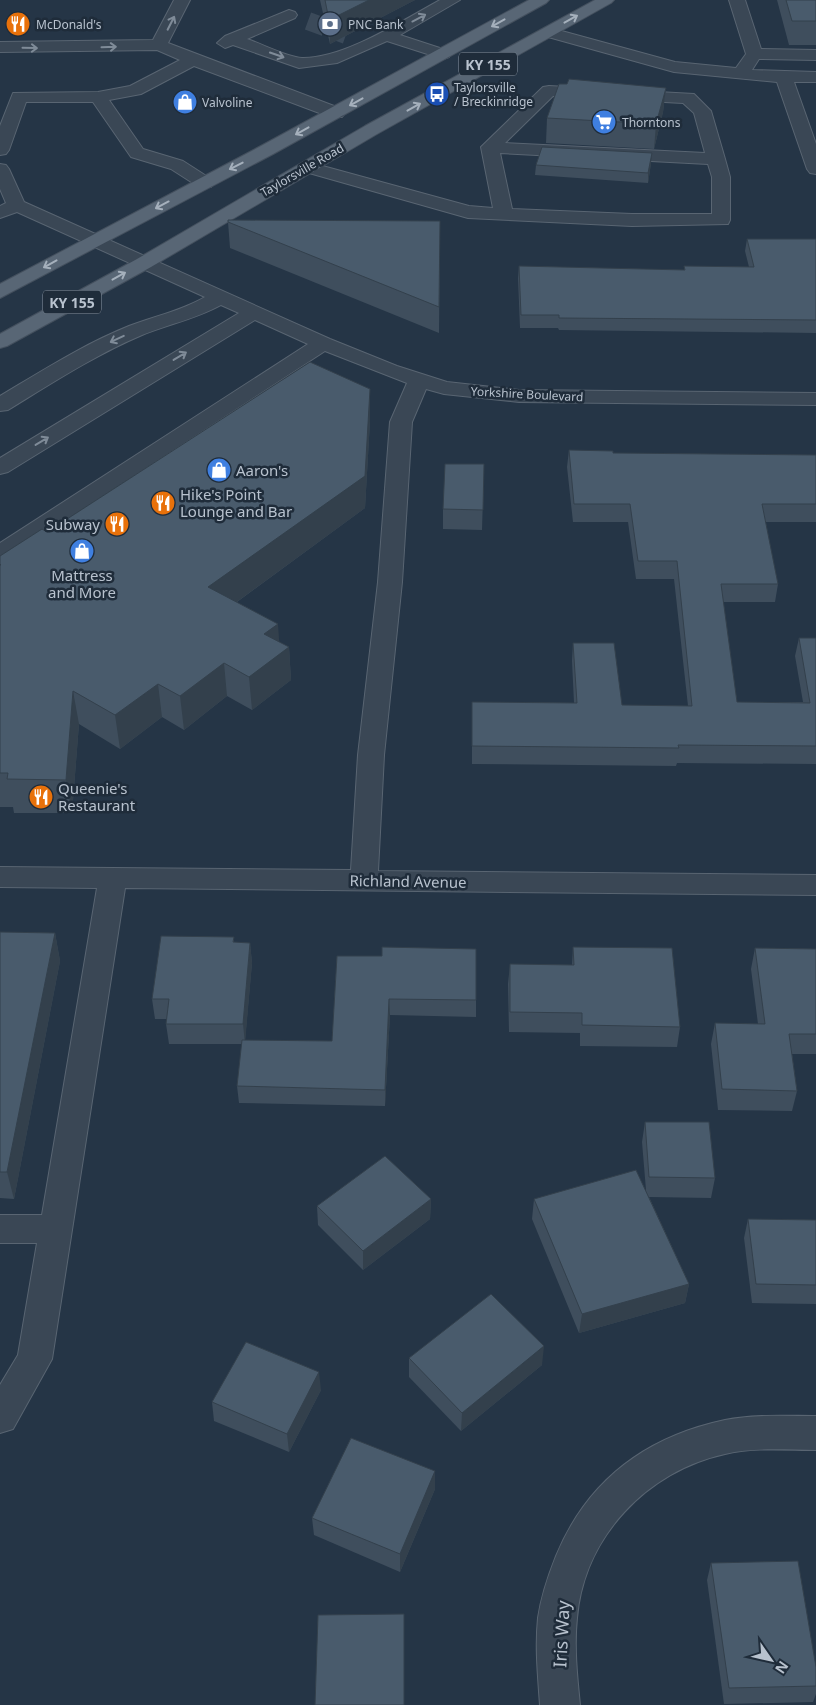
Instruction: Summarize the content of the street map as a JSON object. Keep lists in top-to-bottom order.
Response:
{
  "streets": {
    "main road": ["KY 155", "Taylorsville Road"],
    "street": ["Yorkshire Boulevard", "Richland Avenue", "Iris Way"]
  },
  "crossings": [
    ["KY 155", "Yorkshire Boulevard"],
    ["Taylorsville Road", "Yorkshire Boulevard"]
  ],
  "places": {
    "restaurant": [
      "McDonald's",
      "Hike's Point Lounge and Bar",
      "Subway",
      "Queenie's Restaurant"
    ],
    "bank": ["PNC Bank"],
    "bus stop": ["Taylorsville / Breckinridge"],
    "shop": ["Valvoline", "Aaron's", "Mattress and More"],
    "supermarket": ["Thorntons"]
  },
  "north": "bottom right"
}
